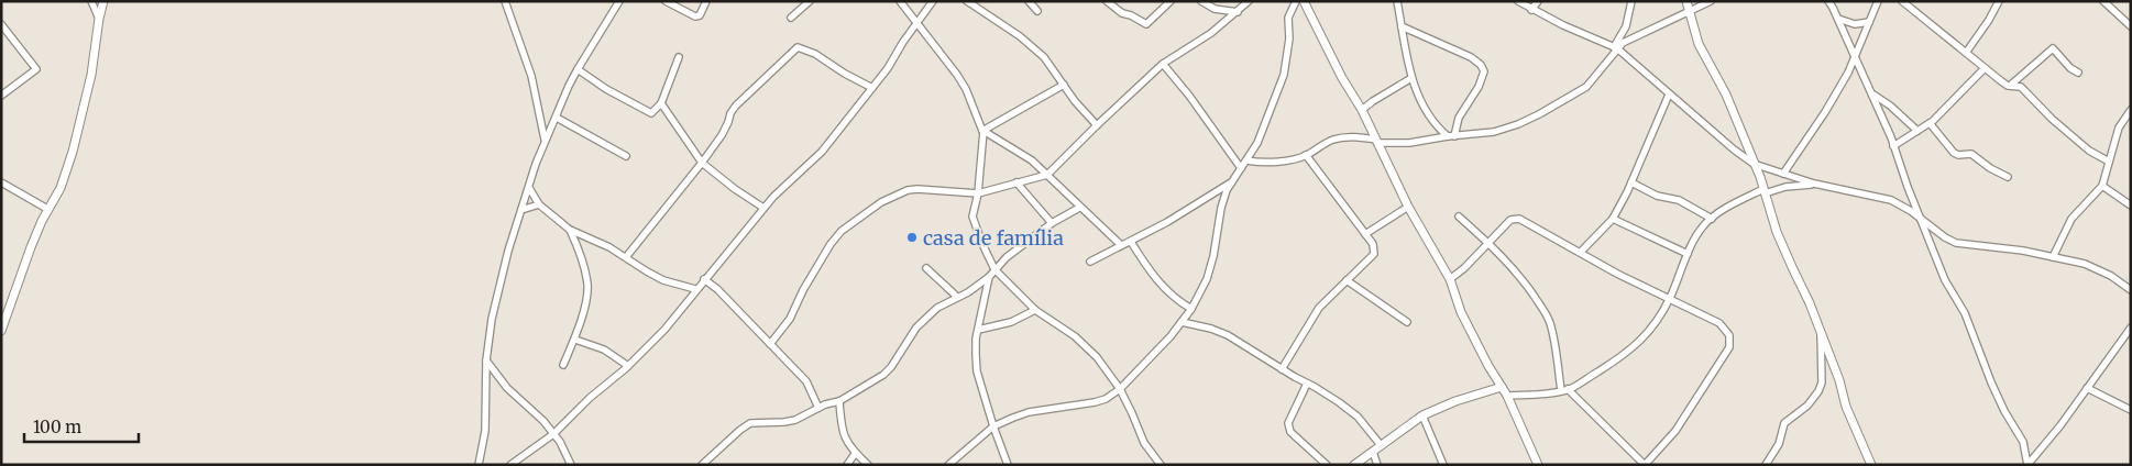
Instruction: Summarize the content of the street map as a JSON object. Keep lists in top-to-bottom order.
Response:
{
  "places": ["casa de família"],
  "scale_bar": "100 m"
}
